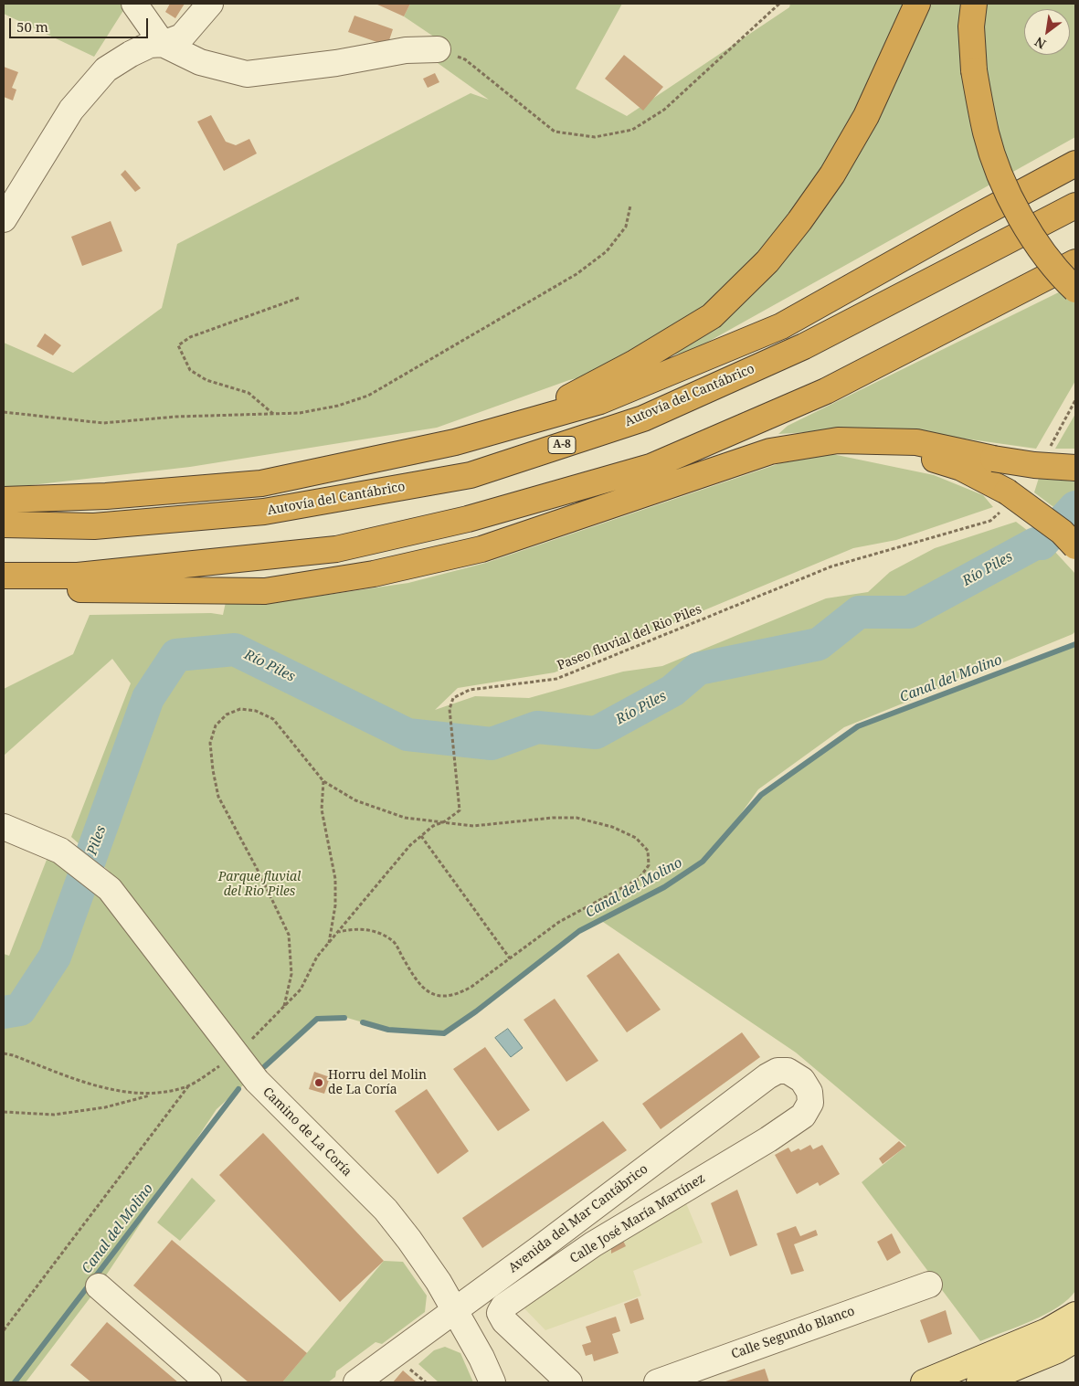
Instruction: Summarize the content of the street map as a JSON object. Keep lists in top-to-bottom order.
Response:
{
  "streets": {
    "highway": ["Autovía del Cantábrico", "A-8"],
    "street": [
      "Camino de La Coría",
      "Avenida del Mar Cantábrico",
      "Calle José María Martínez",
      "Calle Segundo Blanco"
    ],
    "path": ["Paseo fluvial del Rio Piles"]
  },
  "crossings": [
    ["Paseo fluvial del Rio Piles", "Camino de La Coría"],
    ["Camino de La Coría", "Avenida del Mar Cantábrico"],
    ["Avenida del Mar Cantábrico", "Calle José María Martínez"]
  ],
  "water": ["Río Piles", "Canal del Molino", "Piles"],
  "parks": ["Parque fluvial del Rio Piles"],
  "places": ["Horru del Molin de La Coría"],
  "scale_bar": "50 m",
  "north": "bottom left"
}
